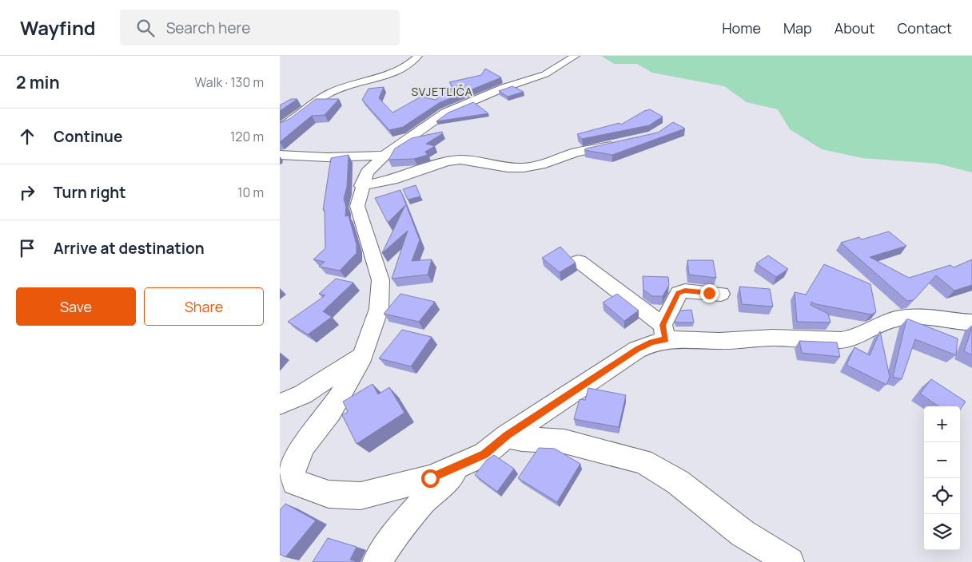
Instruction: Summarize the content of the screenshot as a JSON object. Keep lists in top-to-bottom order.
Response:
{
  "districts": ["SVJETLIČA"],
  "page": {
    "header": "Wayfind",
    "search": "Search here",
    "nav": [
      "Home",
      "Map",
      "About",
      "Contact"
    ],
    "heading": ["2 min", "Walk · 130 m"],
    "list": [
      ["Continue", "120 m"],
      ["Turn right", "10 m"],
      "Arrive at destination"
    ],
    "buttons": ["Save", "Share"],
    "map_buttons": ["+", "−"]
  }
}
